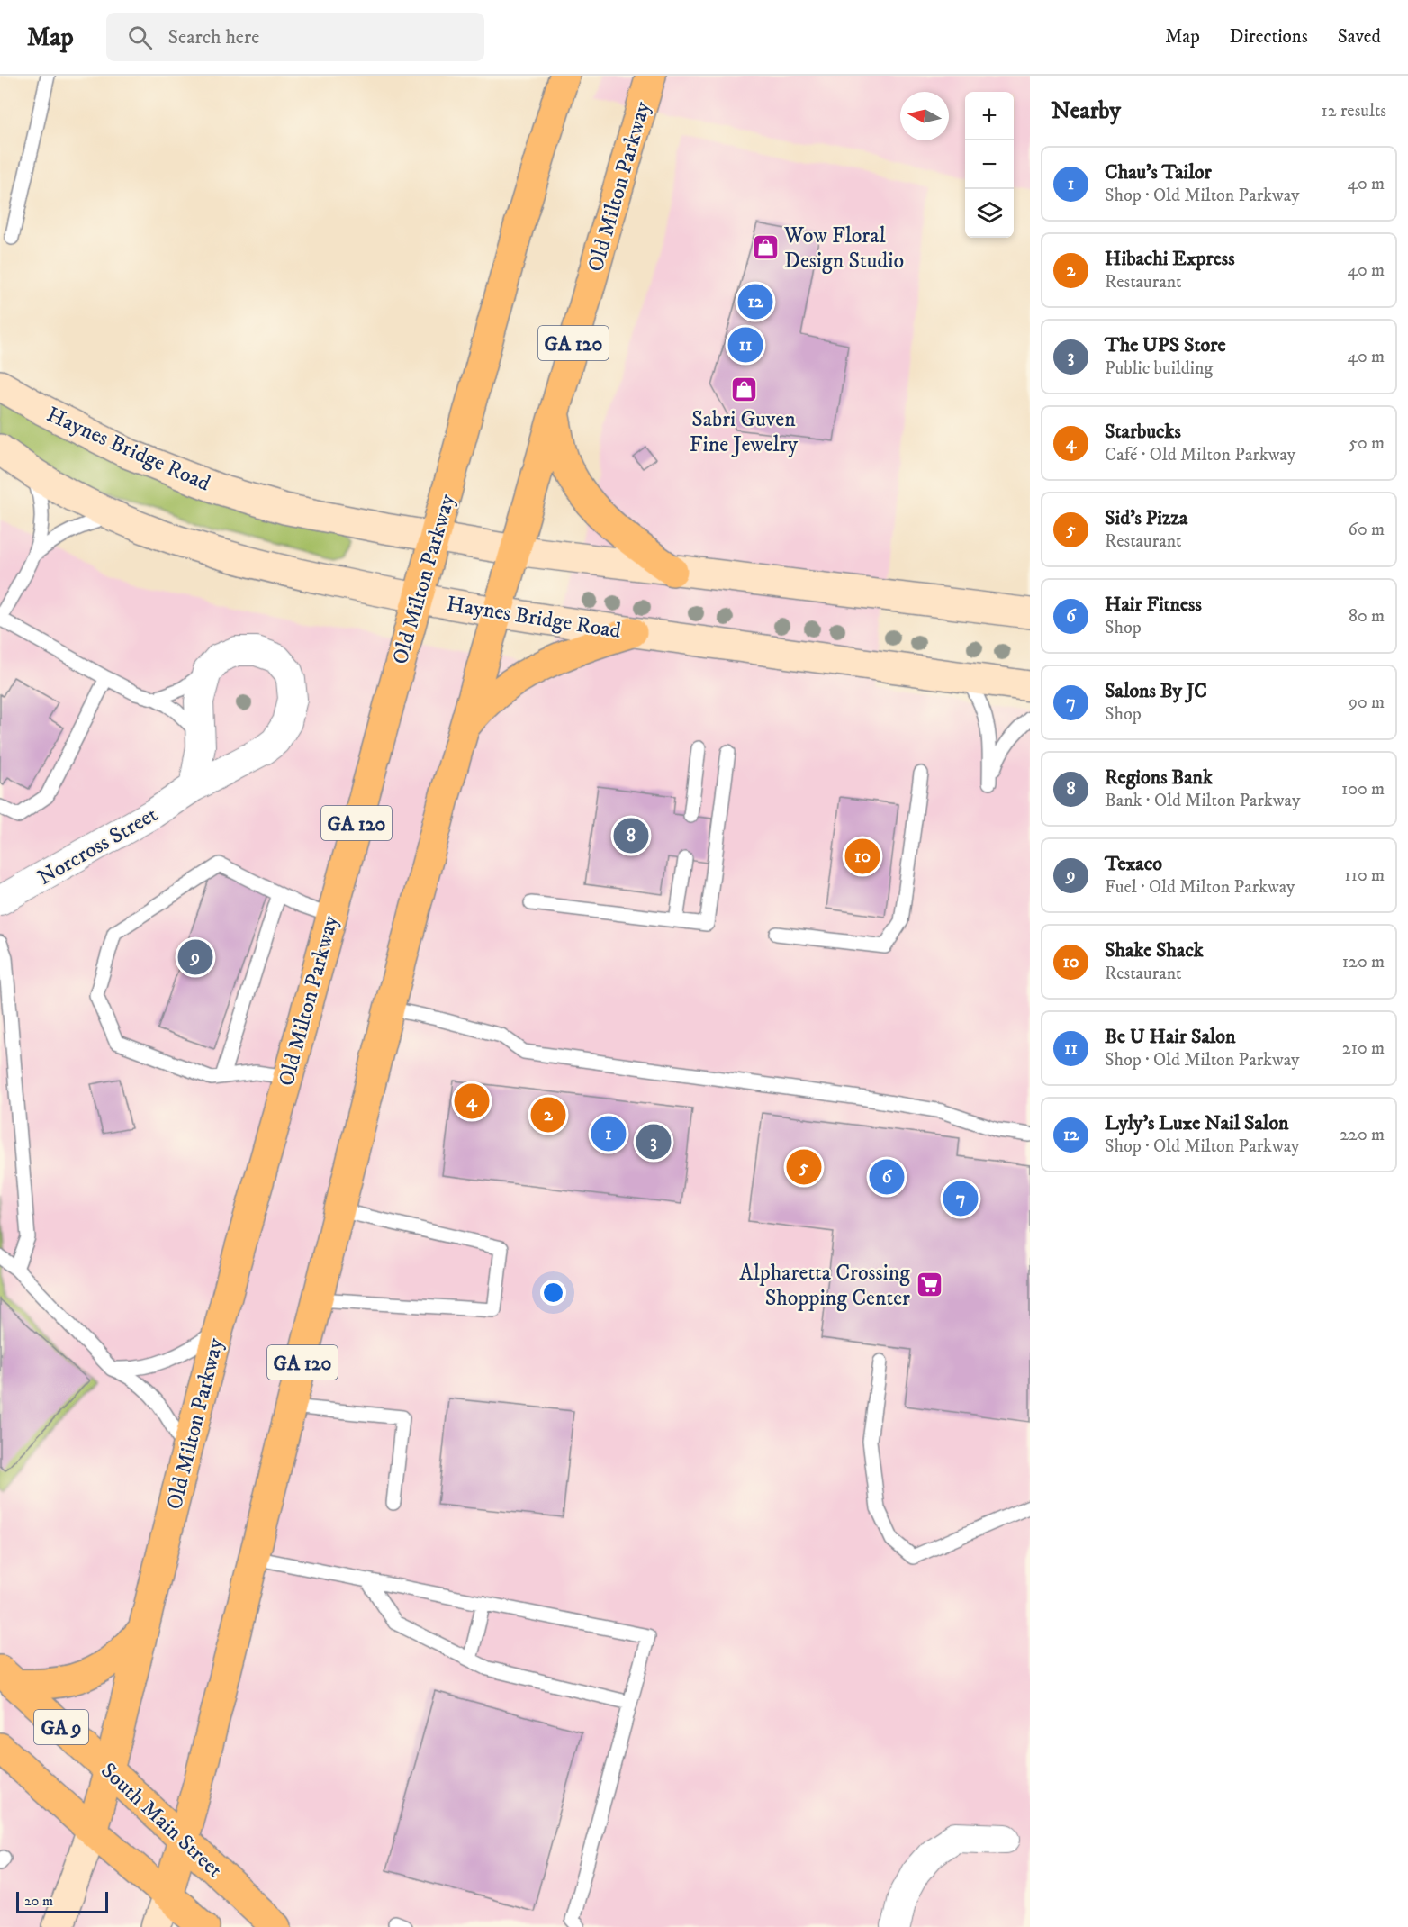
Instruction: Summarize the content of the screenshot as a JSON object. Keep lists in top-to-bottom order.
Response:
{
  "streets": {
    "main road": [
      "Old Milton Parkway",
      "GA 120",
      "Haynes Bridge Road",
      "GA 9",
      "South Main Street"
    ],
    "street": ["Norcross Street"]
  },
  "crossings": [
    ["Old Milton Parkway", "Haynes Bridge Road"],
    ["Old Milton Parkway", "GA 9"],
    ["Old Milton Parkway", "South Main Street"]
  ],
  "places": {
    "shop": ["Wow Floral Design Studio", "Sabri Guven Fine Jewelry"],
    "supermarket": ["Alpharetta Crossing Shopping Center"]
  },
  "scale_bar": "20 m",
  "north": "left",
  "page": {
    "header": "Map",
    "search": "Search here",
    "nav": ["Map", "Directions", "Saved"],
    "heading": ["Nearby", "12 results"],
    "map_buttons": ["+", "−"],
    "list": [
      {
        "mark": "1",
        "name": "Chau’s Tailor",
        "note": "Shop · Old Milton Parkway",
        "value": "40 m"
      },
      {
        "mark": "2",
        "name": "Hibachi Express",
        "note": "Restaurant",
        "value": "40 m"
      },
      {
        "mark": "3",
        "name": "The UPS Store",
        "note": "Public building",
        "value": "40 m"
      },
      {
        "mark": "4",
        "name": "Starbucks",
        "note": "Café · Old Milton Parkway",
        "value": "50 m"
      },
      {
        "mark": "5",
        "name": "Sid’s Pizza",
        "note": "Restaurant",
        "value": "60 m"
      },
      {
        "mark": "6",
        "name": "Hair Fitness",
        "note": "Shop",
        "value": "80 m"
      },
      {
        "mark": "7",
        "name": "Salons By JC",
        "note": "Shop",
        "value": "90 m"
      },
      {
        "mark": "8",
        "name": "Regions Bank",
        "note": "Bank · Old Milton Parkway",
        "value": "100 m"
      },
      {
        "mark": "9",
        "name": "Texaco",
        "note": "Fuel · Old Milton Parkway",
        "value": "110 m"
      },
      {
        "mark": "10",
        "name": "Shake Shack",
        "note": "Restaurant",
        "value": "120 m"
      },
      {
        "mark": "11",
        "name": "Be U Hair Salon",
        "note": "Shop · Old Milton Parkway",
        "value": "210 m"
      },
      {
        "mark": "12",
        "name": "Lyly’s Luxe Nail Salon",
        "note": "Shop · Old Milton Parkway",
        "value": "220 m"
      }
    ],
    "pins": [
      "12",
      "11",
      "8",
      "10",
      "9",
      "4",
      "2",
      "1",
      "3",
      "5",
      "6",
      "7"
    ],
    "scale": "20 m"
  }
}
